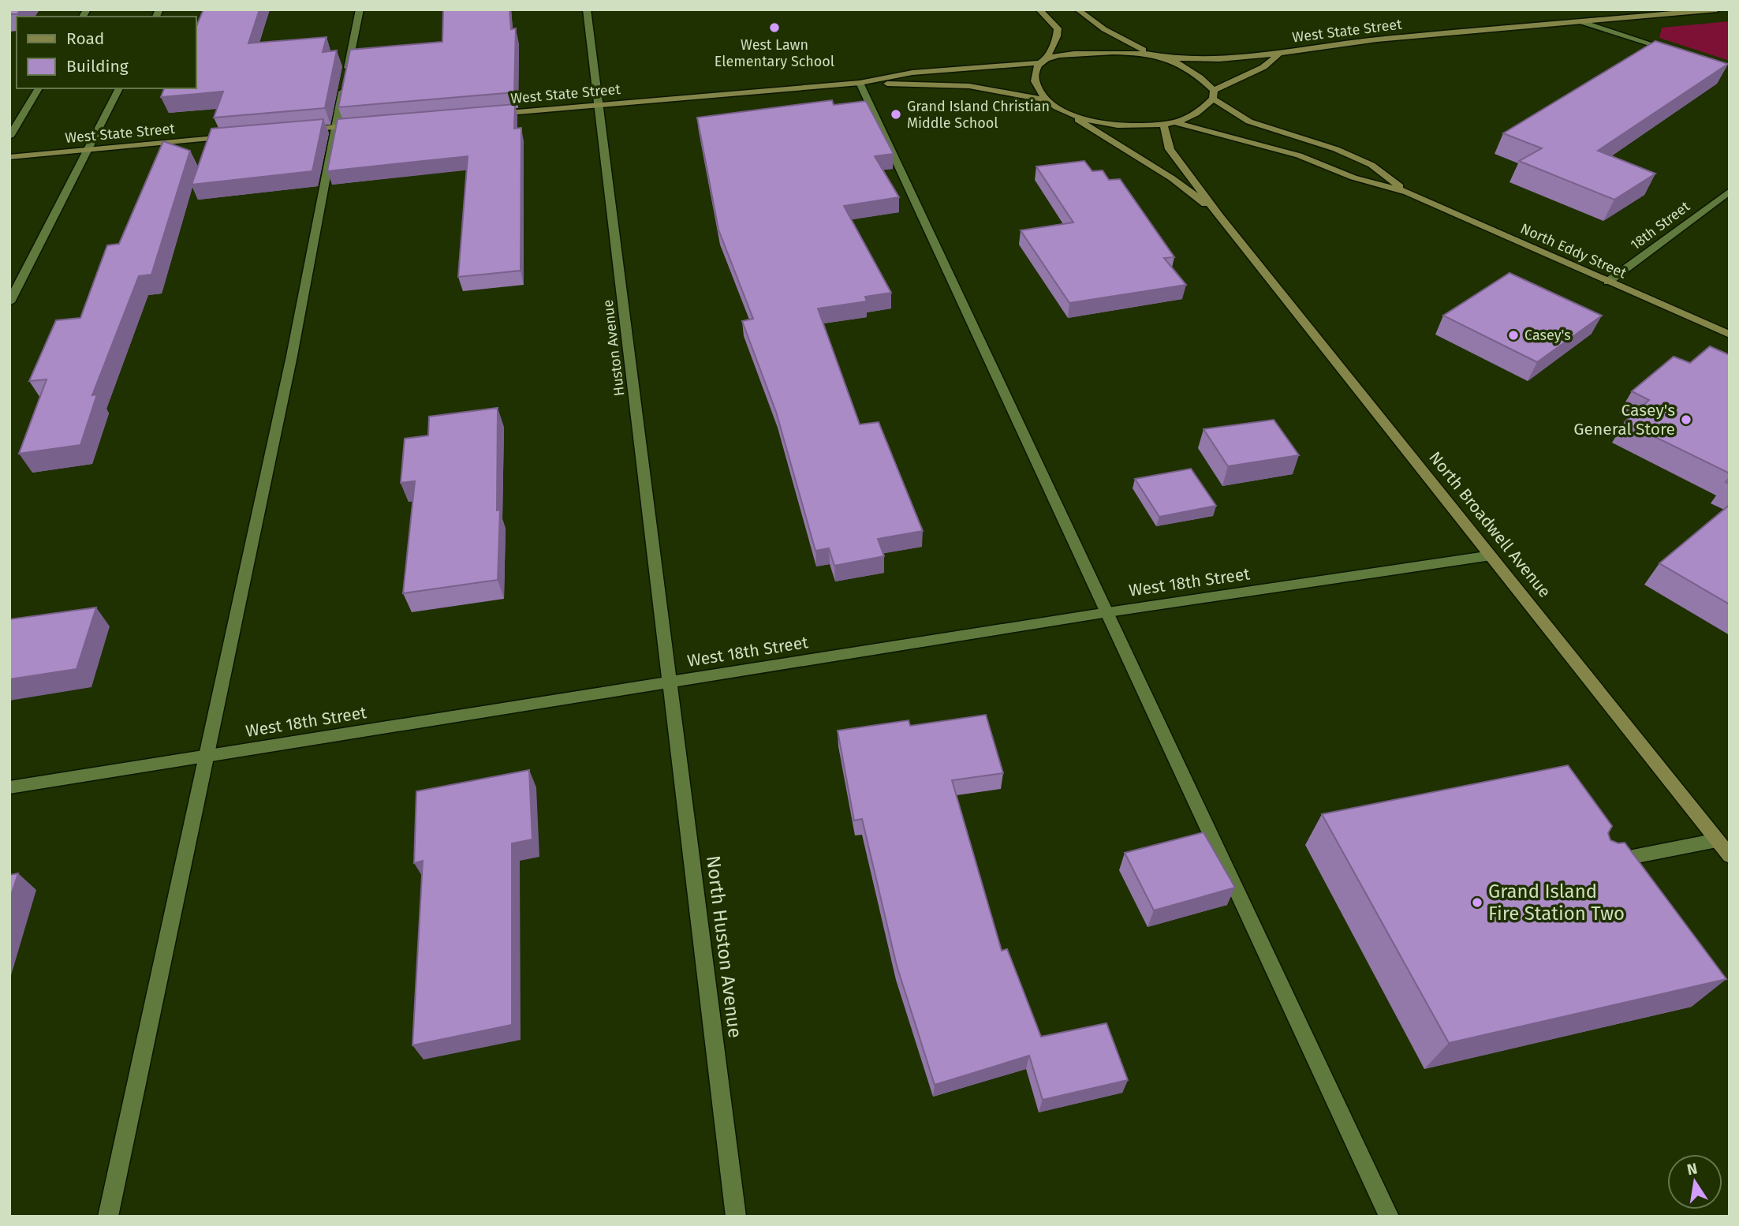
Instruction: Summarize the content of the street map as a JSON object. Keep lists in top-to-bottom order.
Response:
{
  "streets": {
    "main road": ["West State Street", "North Eddy Street", "North Broadwell Avenue"],
    "street": [
      "18th Street",
      "Huston Avenue",
      "West 18th Street",
      "North Huston Avenue"
    ]
  },
  "crossings": [
    ["West State Street", "North Eddy Street"],
    ["West State Street", "Huston Avenue"],
    ["West State Street", "North Broadwell Avenue"],
    ["18th Street", "North Eddy Street"],
    ["Huston Avenue", "West 18th Street"],
    ["Huston Avenue", "North Huston Avenue"],
    ["North Broadwell Avenue", "West 18th Street"],
    ["West 18th Street", "North Huston Avenue"]
  ],
  "places": [
    "West Lawn Elementary School",
    "Grand Island Christian Middle School",
    "Casey's",
    "Casey's General Store",
    "Grand Island Fire Station Two"
  ],
  "legend": ["Road", "Building"],
  "north": "top"
}
